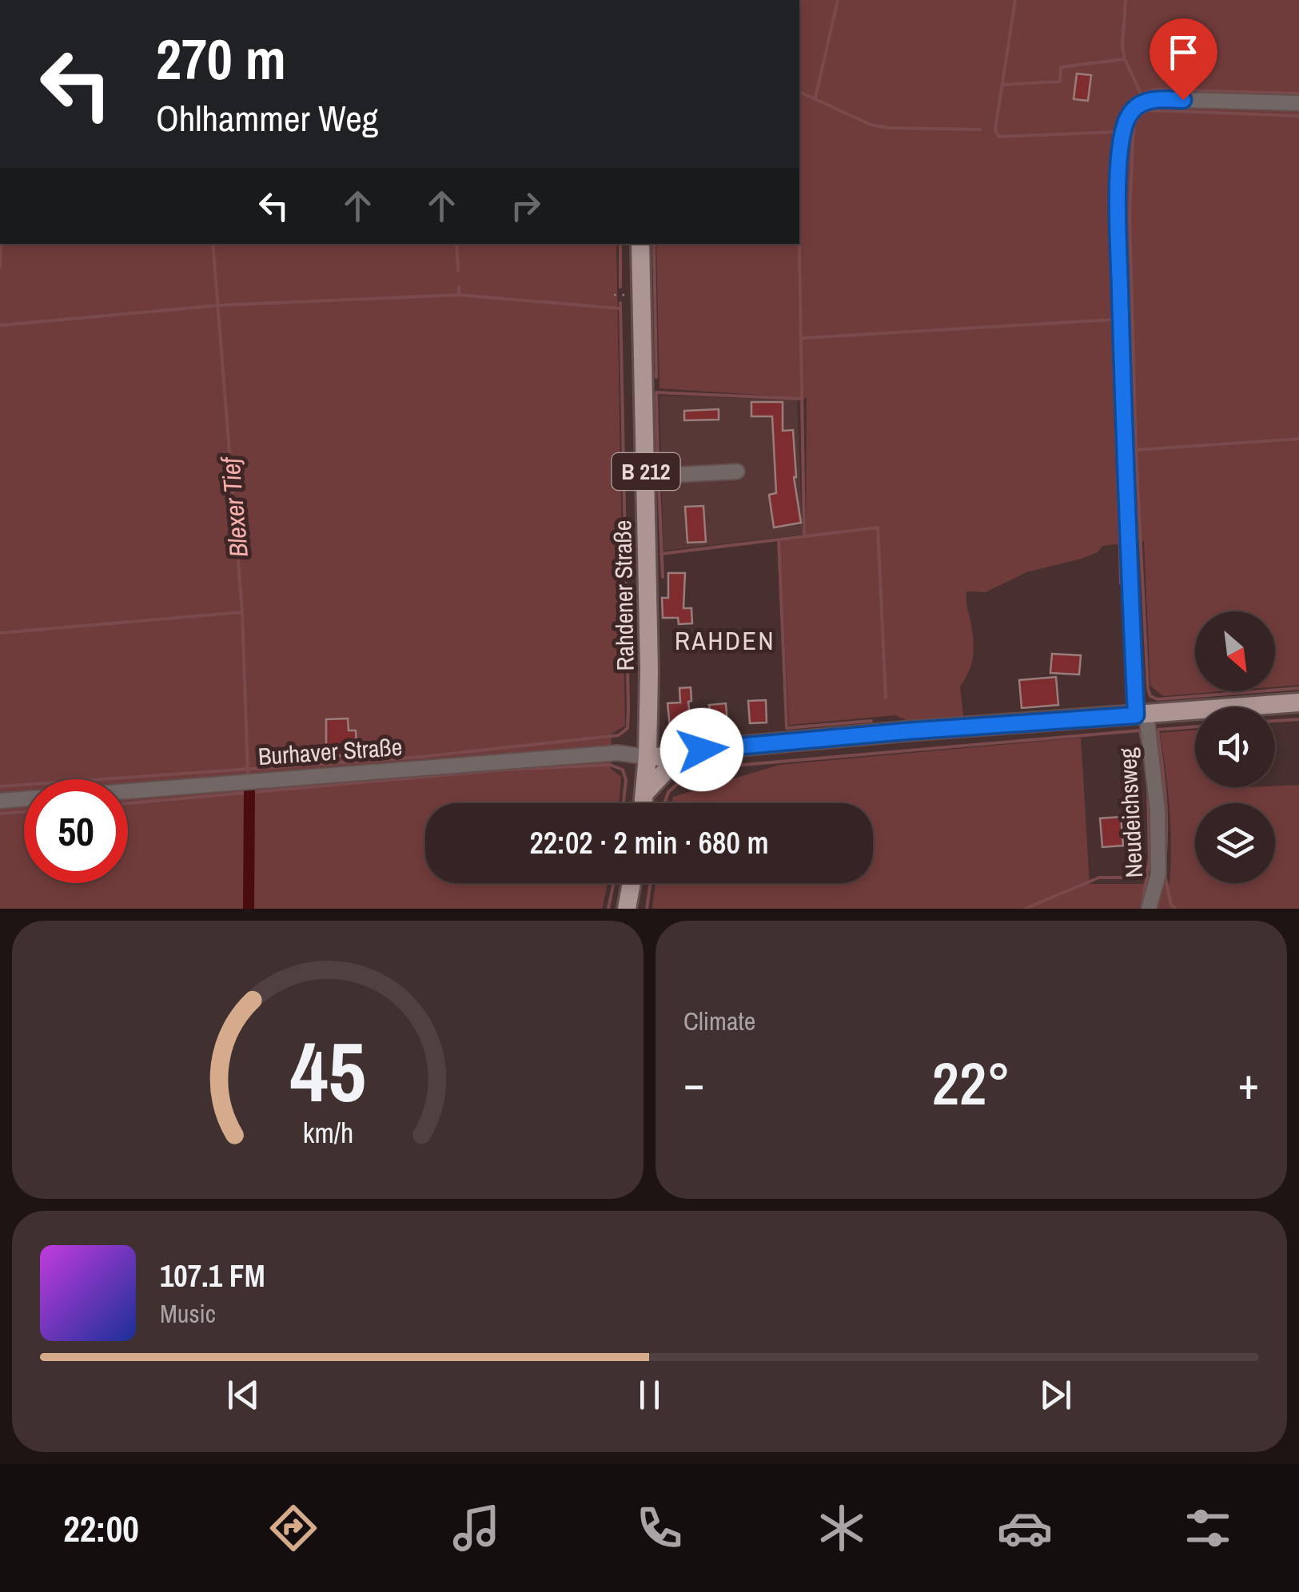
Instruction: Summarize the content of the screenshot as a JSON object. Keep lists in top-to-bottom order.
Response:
{
  "streets": {
    "main road": ["B 212", "Rahdener Straße", "Burhaver Straße"],
    "street": ["Neudeichsweg"]
  },
  "crossings": [
    ["B 212", "Rahdener Straße"],
    ["B 212", "Burhaver Straße"],
    ["Rahdener Straße", "Burhaver Straße"],
    ["Burhaver Straße", "Neudeichsweg"]
  ],
  "districts": ["RAHDEN"],
  "water": ["Blexer Tief"],
  "north": "bottom right",
  "page": {
    "turn": ["270 m", "Ohlhammer Weg"],
    "limit": "50",
    "trip": "22:02 · 2 min · 680 m",
    "tile": "Climate",
    "heat": ["−", "22°", "+"],
    "song": ["107.1 FM", "Music"],
    "tabs": "22:00",
    "gauge": ["45", "km/h"]
  }
}
